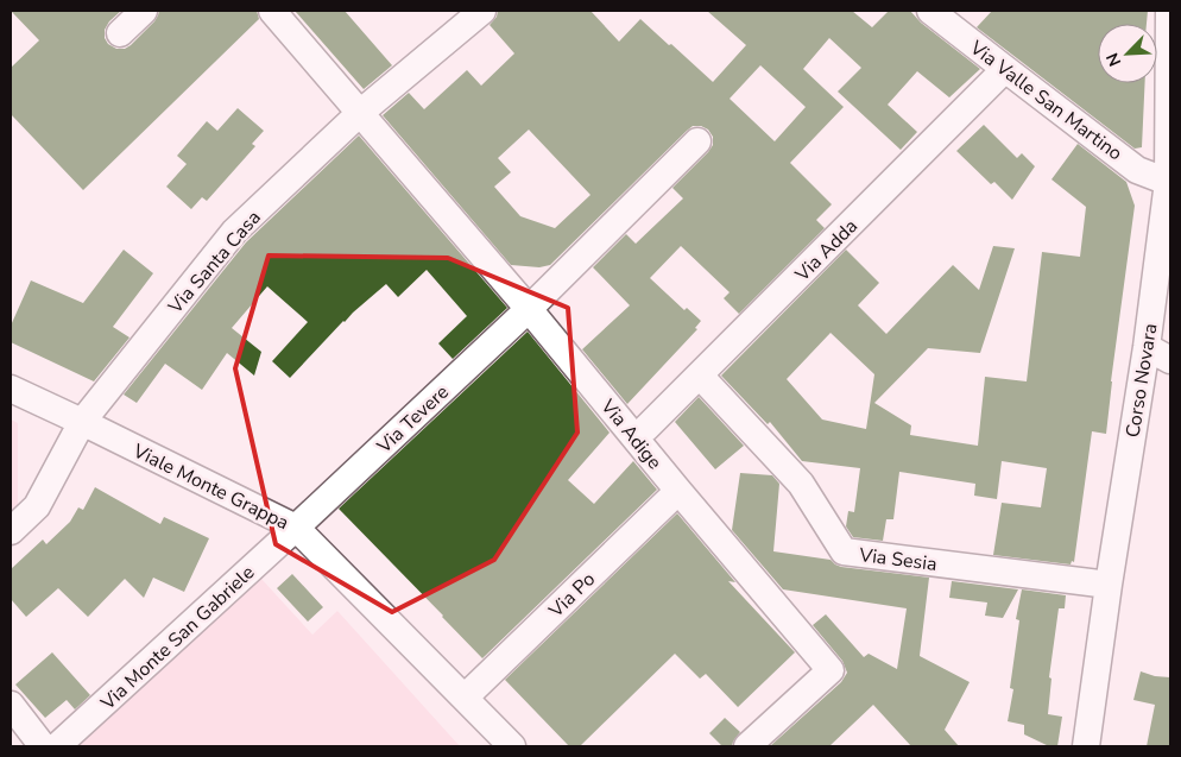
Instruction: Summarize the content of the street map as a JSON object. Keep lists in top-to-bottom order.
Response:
{
  "streets": {
    "street": [
      "Via Valle San Martino",
      "Via Adda",
      "Via Santa Casa",
      "Corso Novara",
      "Via Tevere",
      "Via Adige",
      "Viale Monte Grappa",
      "Via Sesia",
      "Via Po",
      "Via Monte San Gabriele"
    ]
  },
  "crossings": [
    ["Via Valle San Martino", "Via Adda"],
    ["Via Valle San Martino", "Corso Novara"],
    ["Via Adda", "Via Sesia"],
    ["Via Santa Casa", "Via Adige"],
    ["Via Santa Casa", "Viale Monte Grappa"],
    ["Corso Novara", "Via Sesia"],
    ["Via Tevere", "Via Adige"],
    ["Via Tevere", "Viale Monte Grappa"],
    ["Via Tevere", "Via Monte San Gabriele"],
    ["Via Adige", "Via Po"],
    ["Viale Monte Grappa", "Via Po"],
    ["Viale Monte Grappa", "Via Monte San Gabriele"]
  ],
  "north": "bottom left"
}
